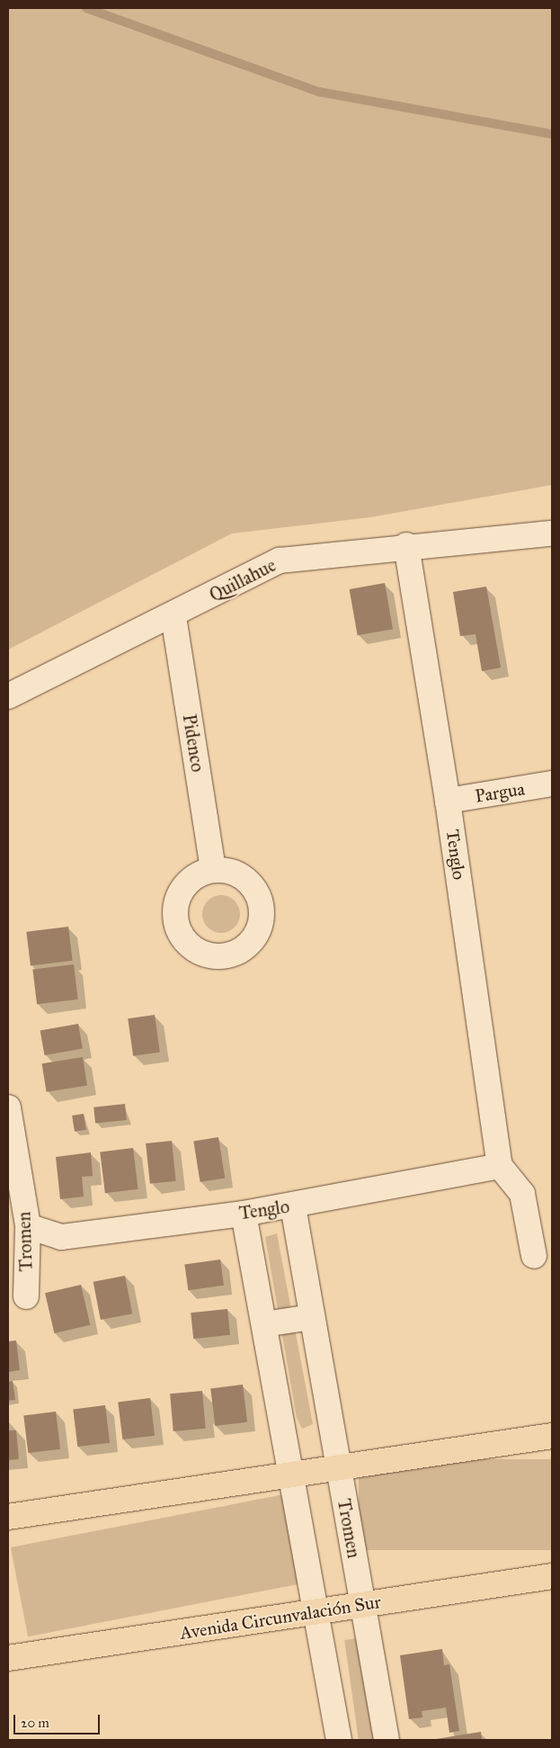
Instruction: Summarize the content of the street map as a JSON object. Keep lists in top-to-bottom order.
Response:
{
  "streets": {
    "main road": ["Avenida Circunvalación Sur"],
    "street": [
      "Quillahue",
      "Pidenco",
      "Pargua",
      "Tenglo",
      "Tromen"
    ]
  },
  "crossings": [
    ["Quillahue", "Pidenco"],
    ["Quillahue", "Tenglo"],
    ["Pargua", "Tenglo"],
    ["Tenglo", "Tromen"],
    ["Tromen", "Avenida Circunvalación Sur"]
  ],
  "scale_bar": "20 m"
}
